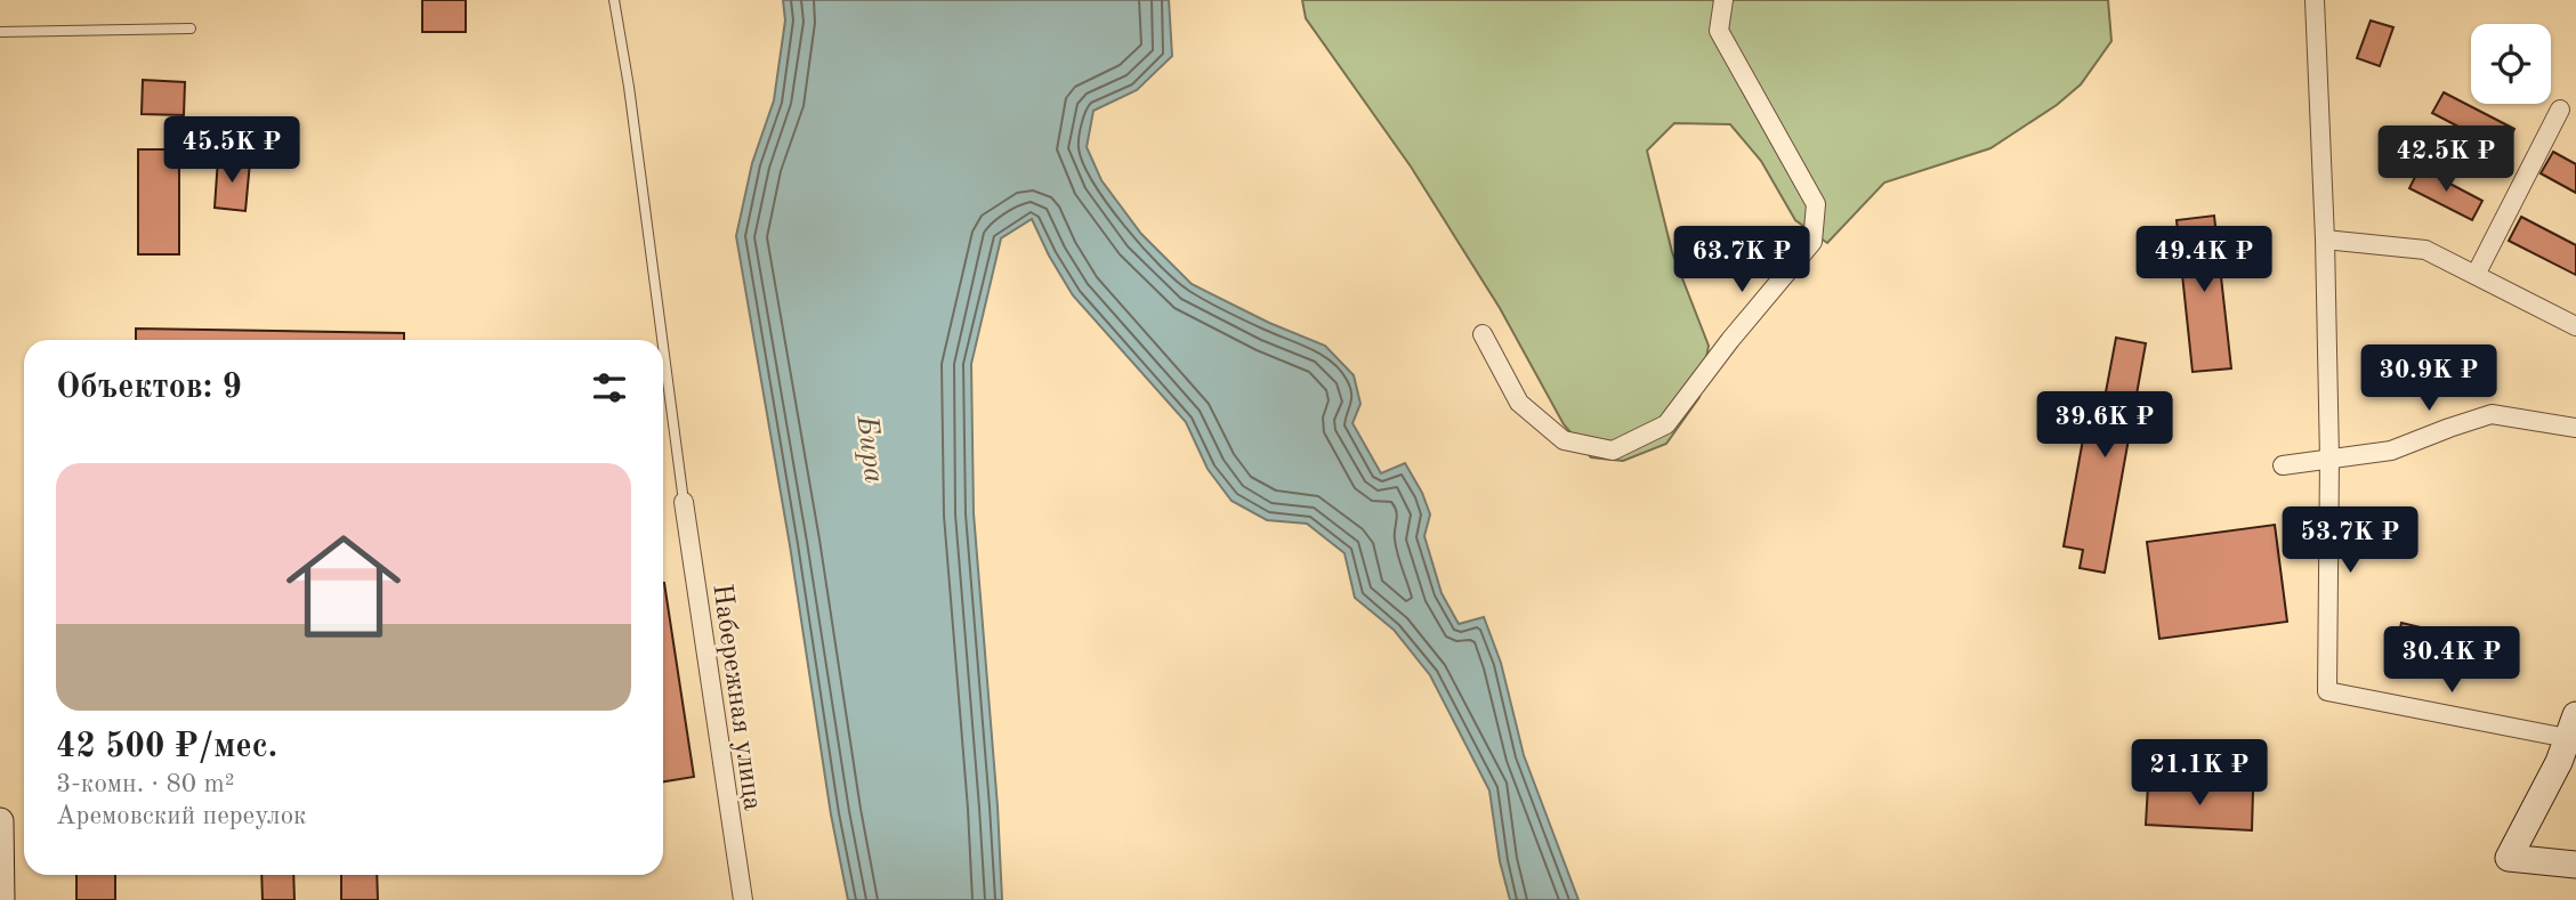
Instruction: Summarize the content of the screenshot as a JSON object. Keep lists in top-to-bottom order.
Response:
{
  "streets": {
    "street": ["Набережная улица"]
  },
  "water": ["Бира"],
  "page": {
    "price": [
      "45.5K ₽",
      "42.5K ₽",
      "63.7K ₽",
      "49.4K ₽",
      "30.9K ₽",
      "39.6K ₽",
      "53.7K ₽",
      "30.4K ₽",
      "21.1K ₽"
    ],
    "heading": "Объектов: 9",
    "list": [
      {
        "name": "42 500 ₽/мес.",
        "note": "3-комн. · 80 m² · Аремовский переулок"
      }
    ]
  }
}
